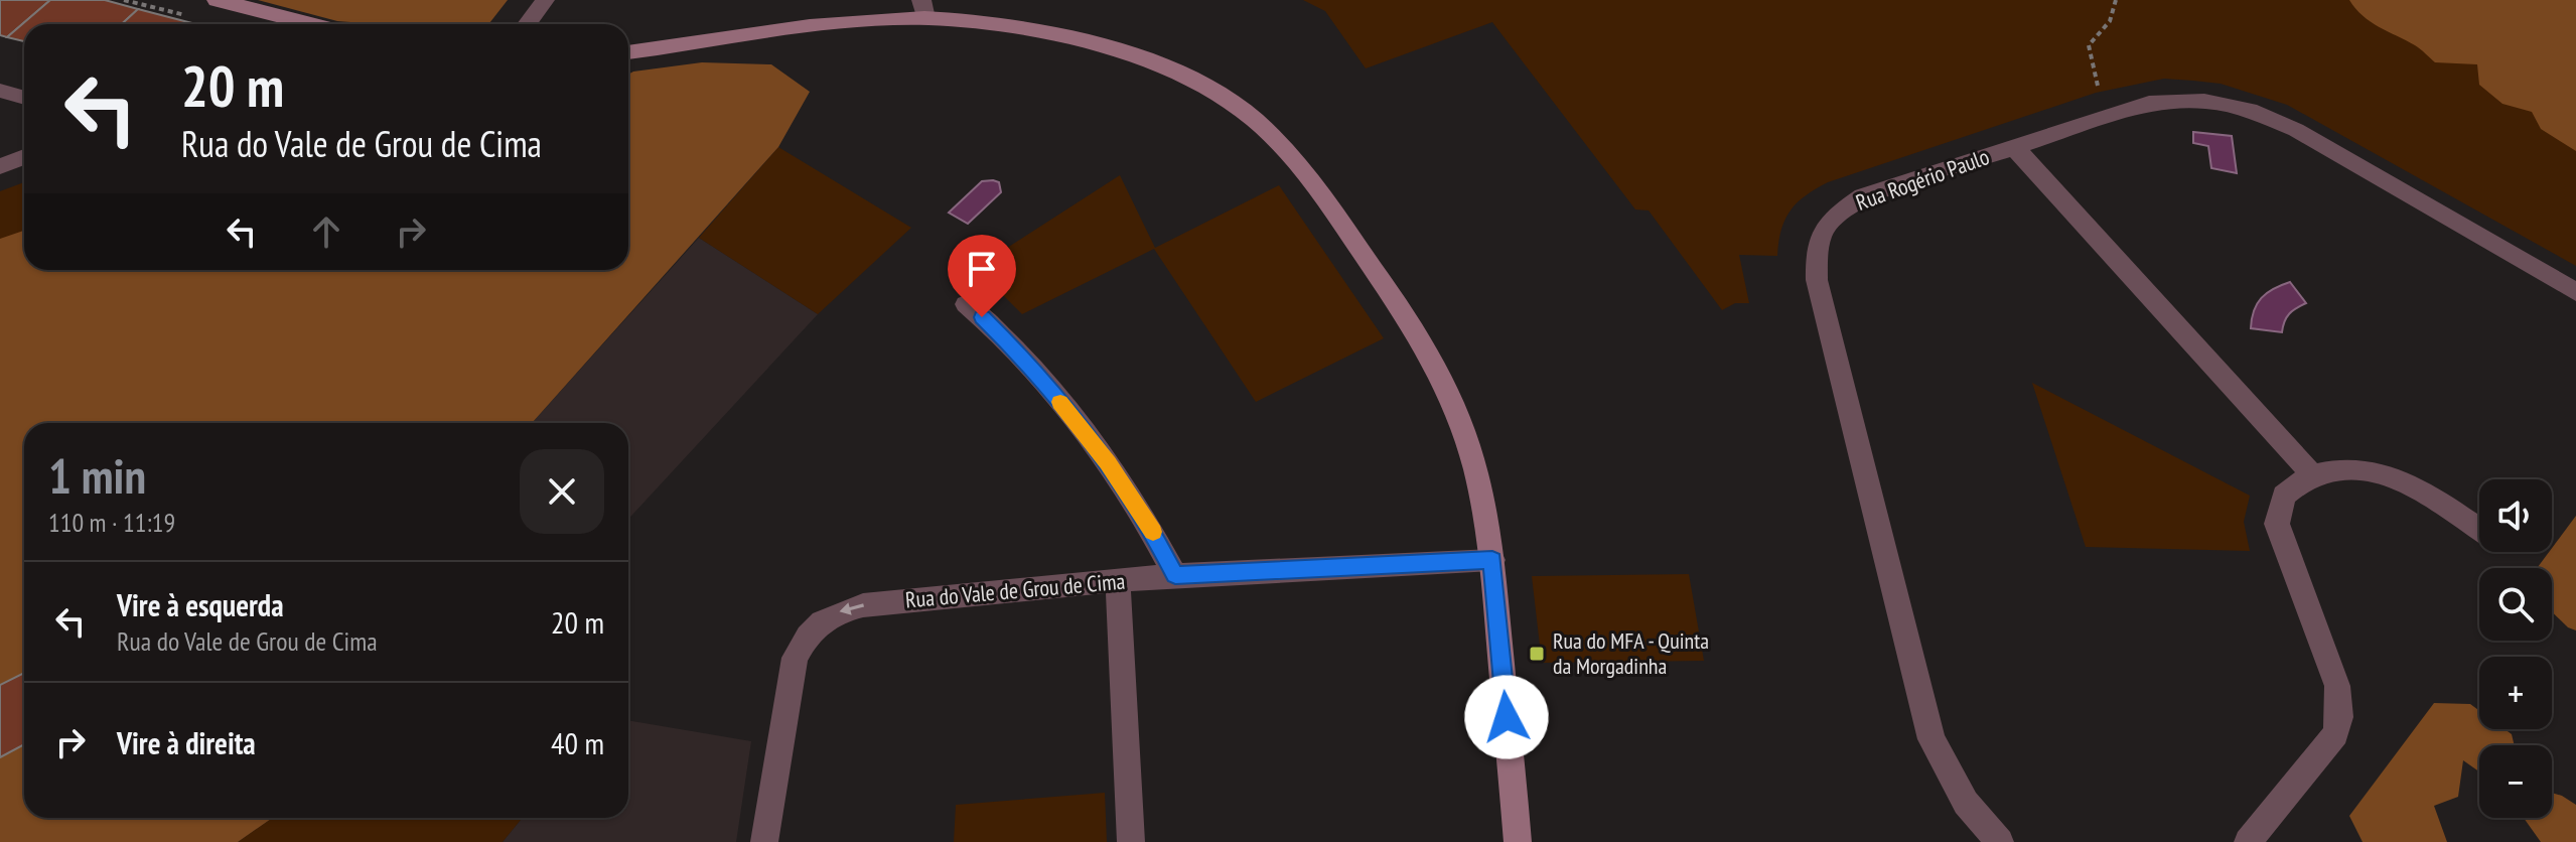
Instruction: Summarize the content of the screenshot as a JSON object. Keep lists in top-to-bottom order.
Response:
{
  "streets": {
    "street": ["Rua Rogério Paulo", "Rua do Vale de Grou de Cima"]
  },
  "one_way": ["Rua do Vale de Grou de Cima"],
  "places": {
    "transit": ["Rua do MFA - Quinta da Morgadinha"]
  },
  "page": {
    "turn": ["20 m", "Rua do Vale de Grou de Cima"],
    "heading": ["1 min", "110 m · 11:19"],
    "map_buttons": ["+", "−"],
    "list": [
      {
        "name": "Vire à esquerda",
        "note": "Rua do Vale de Grou de Cima",
        "value": "20 m"
      },
      {
        "name": "Vire à direita",
        "value": "40 m"
      }
    ]
  }
}
